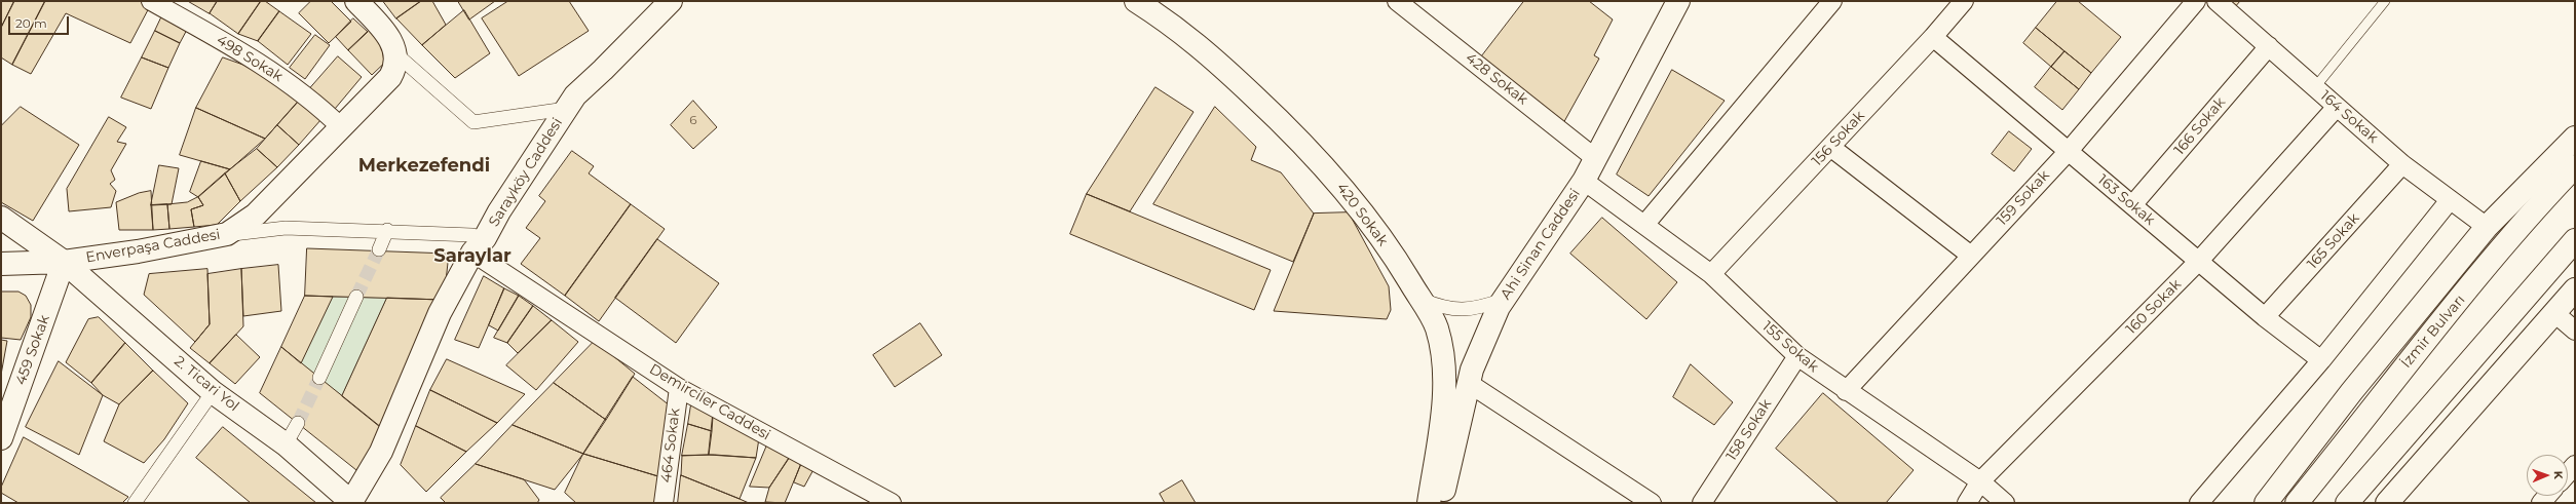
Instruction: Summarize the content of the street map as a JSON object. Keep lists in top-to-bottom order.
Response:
{
  "streets": {
    "street": [
      "498 Sokak",
      "428 Sokak",
      "164 Sokak",
      "166 Sokak",
      "156 Sokak",
      "Sarayköy Caddesi",
      "159 Sokak",
      "163 Sokak",
      "420 Sokak",
      "165 Sokak",
      "Ahi Sinan Caddesi",
      "Enverpaşa Caddesi",
      "160 Sokak",
      "İzmir Bulvarı",
      "155 Sokak",
      "459 Sokak",
      "2. Ticari Yol",
      "Demirciler Caddesi",
      "158 Sokak",
      "464 Sokak"
    ]
  },
  "crossings": [
    ["498 Sokak", "Enverpaşa Caddesi"],
    ["428 Sokak", "Ahi Sinan Caddesi"],
    ["164 Sokak", "166 Sokak"],
    ["164 Sokak", "165 Sokak"],
    ["164 Sokak", "160 Sokak"],
    ["166 Sokak", "163 Sokak"],
    ["156 Sokak", "163 Sokak"],
    ["156 Sokak", "155 Sokak"],
    ["Sarayköy Caddesi", "2. Ticari Yol"],
    ["Sarayköy Caddesi", "Demirciler Caddesi"],
    ["159 Sokak", "163 Sokak"],
    ["159 Sokak", "155 Sokak"],
    ["163 Sokak", "165 Sokak"],
    ["163 Sokak", "160 Sokak"],
    ["Ahi Sinan Caddesi", "155 Sokak"],
    ["Enverpaşa Caddesi", "459 Sokak"],
    ["Enverpaşa Caddesi", "2. Ticari Yol"],
    ["160 Sokak", "155 Sokak"],
    ["155 Sokak", "158 Sokak"],
    ["459 Sokak", "2. Ticari Yol"],
    ["Demirciler Caddesi", "464 Sokak"]
  ],
  "districts": ["Merkezefendi", "Saraylar"],
  "house_numbers": ["6"],
  "scale_bar": "20 m",
  "north": "right"
}
